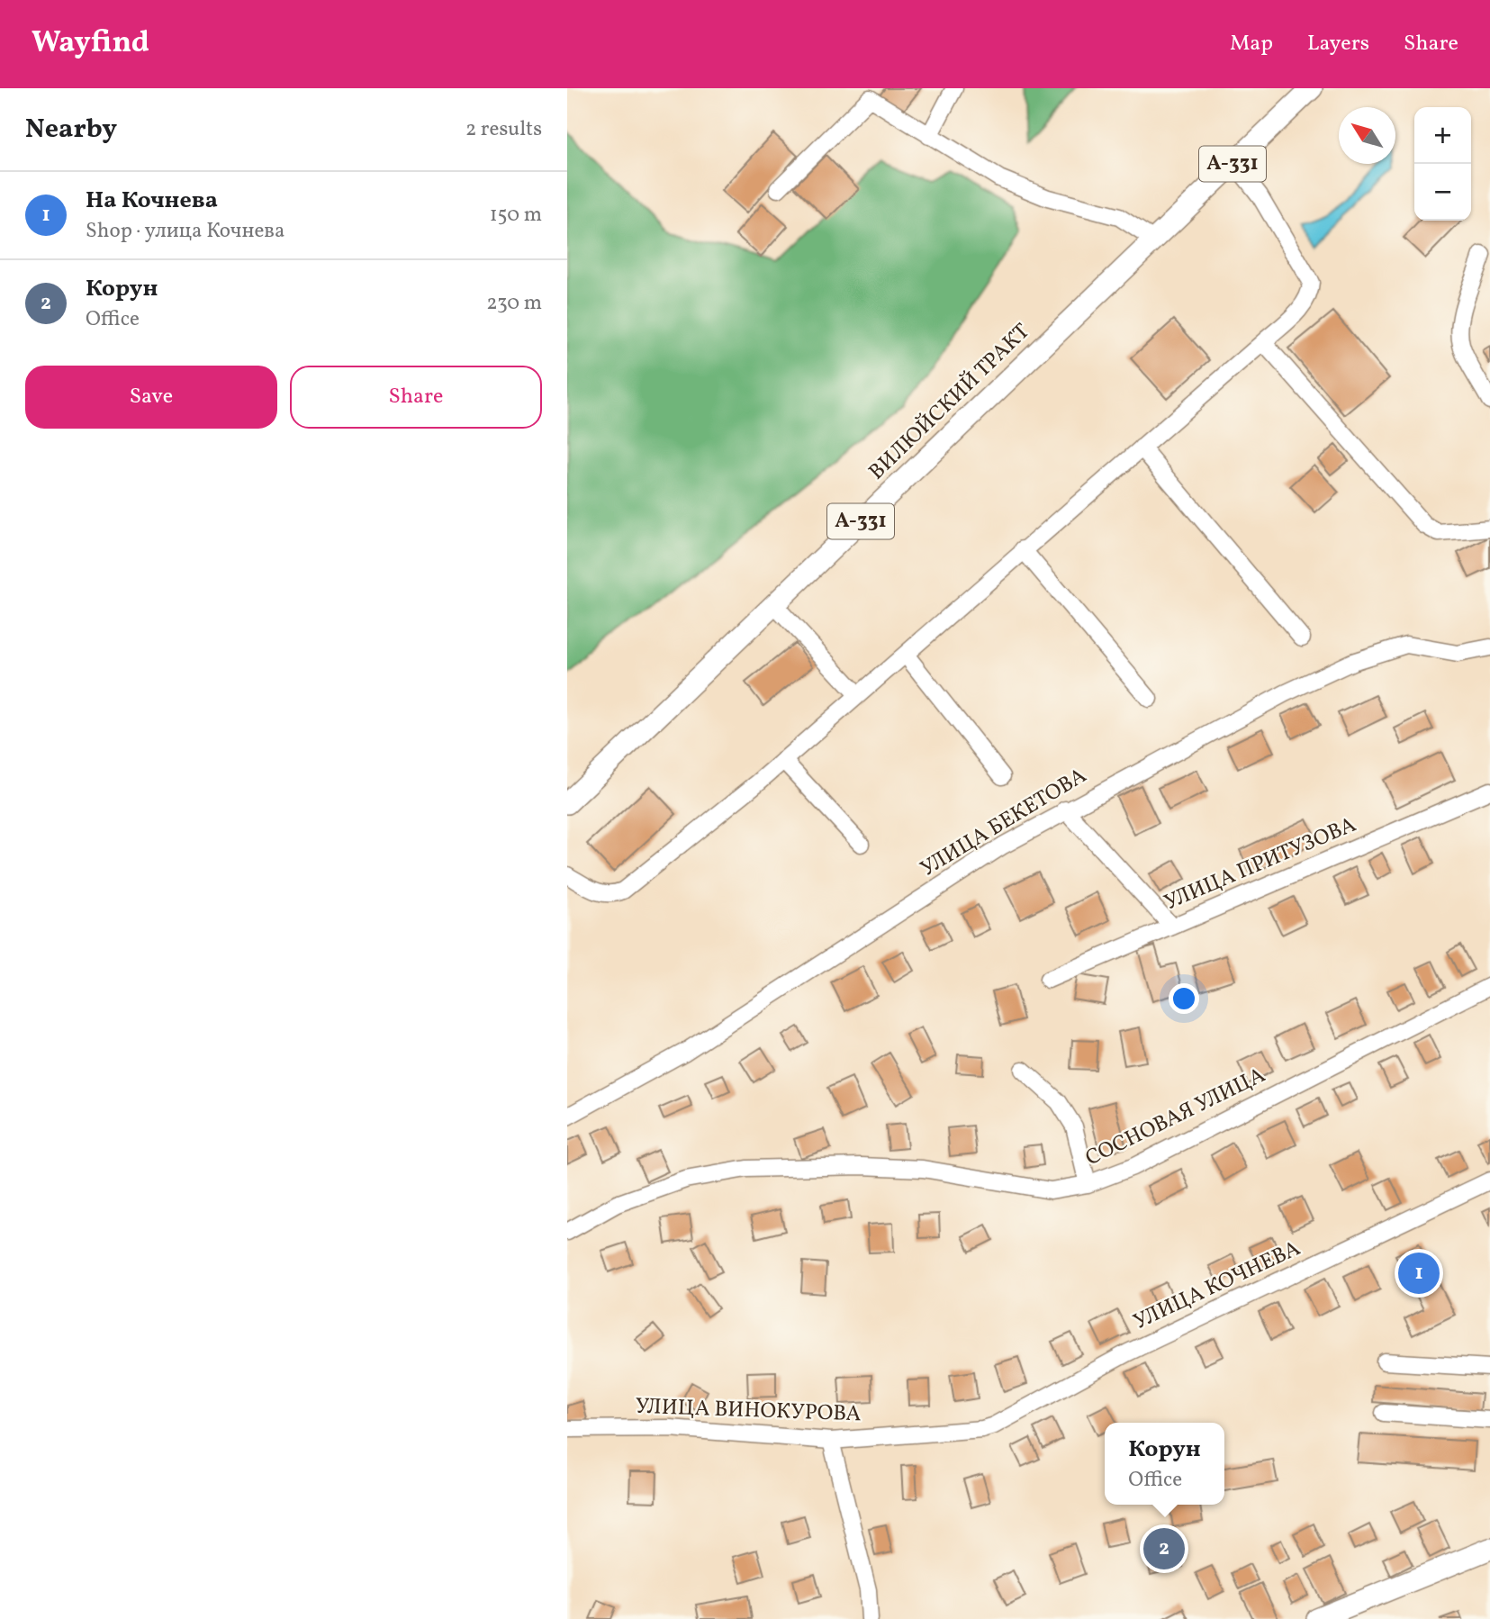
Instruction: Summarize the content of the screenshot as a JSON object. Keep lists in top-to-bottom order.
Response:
{
  "streets": {
    "main road": ["А-331", "ВИЛЮЙСКИЙ ТРАКТ"],
    "street": [
      "УЛИЦА БЕКЕТОВА",
      "УЛИЦА ПРИТУЗОВА",
      "СОСНОВАЯ УЛИЦА",
      "УЛИЦА КОЧНЕВА",
      "УЛИЦА ВИНОКУРОВА"
    ]
  },
  "crossings": [
    ["УЛИЦА КОЧНЕВА", "УЛИЦА ВИНОКУРОВА"]
  ],
  "north": "top left",
  "page": {
    "header": "Wayfind",
    "nav": ["Map", "Layers", "Share"],
    "heading": ["Nearby", "2 results"],
    "map_buttons": ["+", "−"],
    "list": [
      {
        "mark": "1",
        "name": "На Кочнева",
        "note": "Shop · улица Кочнева",
        "value": "150 m"
      },
      {
        "mark": "2",
        "name": "Корун",
        "note": "Office",
        "value": "230 m"
      }
    ],
    "buttons": ["Save", "Share"],
    "pins": ["1", "2"],
    "popup": ["Корун", "Office"]
  }
}
